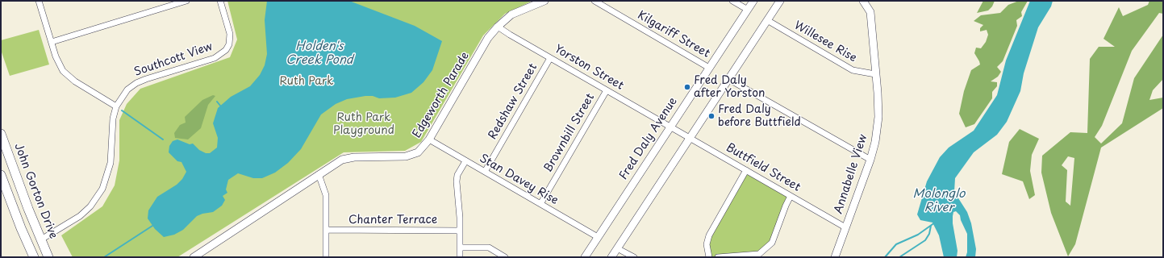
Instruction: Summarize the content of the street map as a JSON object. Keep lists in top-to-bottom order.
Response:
{
  "streets": {
    "main road": ["John Gorton Drive"],
    "street": [
      "Kilgariff Street",
      "Willesee Rise",
      "Southcott View",
      "Yorston Street",
      "Edgeworth Parade",
      "Redshaw Street",
      "Brownbill Street",
      "Fred Daly Avenue",
      "Buttfield Street",
      "Annabelle View",
      "Stan Davey Rise",
      "Chanter Terrace"
    ]
  },
  "crossings": [
    ["Kilgariff Street", "Fred Daly Avenue"],
    ["Willesee Rise", "Annabelle View"],
    ["Southcott View", "John Gorton Drive"],
    ["Yorston Street", "Edgeworth Parade"],
    ["Yorston Street", "Redshaw Street"],
    ["Yorston Street", "Brownbill Street"],
    ["Yorston Street", "Fred Daly Avenue"],
    ["Yorston Street", "Buttfield Street"],
    ["Edgeworth Parade", "Stan Davey Rise"],
    ["Redshaw Street", "Stan Davey Rise"],
    ["Brownbill Street", "Stan Davey Rise"],
    ["Fred Daly Avenue", "Buttfield Street"],
    ["Fred Daly Avenue", "Stan Davey Rise"],
    ["Buttfield Street", "Annabelle View"]
  ],
  "water": ["Holden's Creek Pond", "Molonglo River"],
  "parks": ["Ruth Park", "Ruth Park Playground"],
  "places": ["Fred Daly after Yorston", "Fred Daly before Buttfield"]
}
